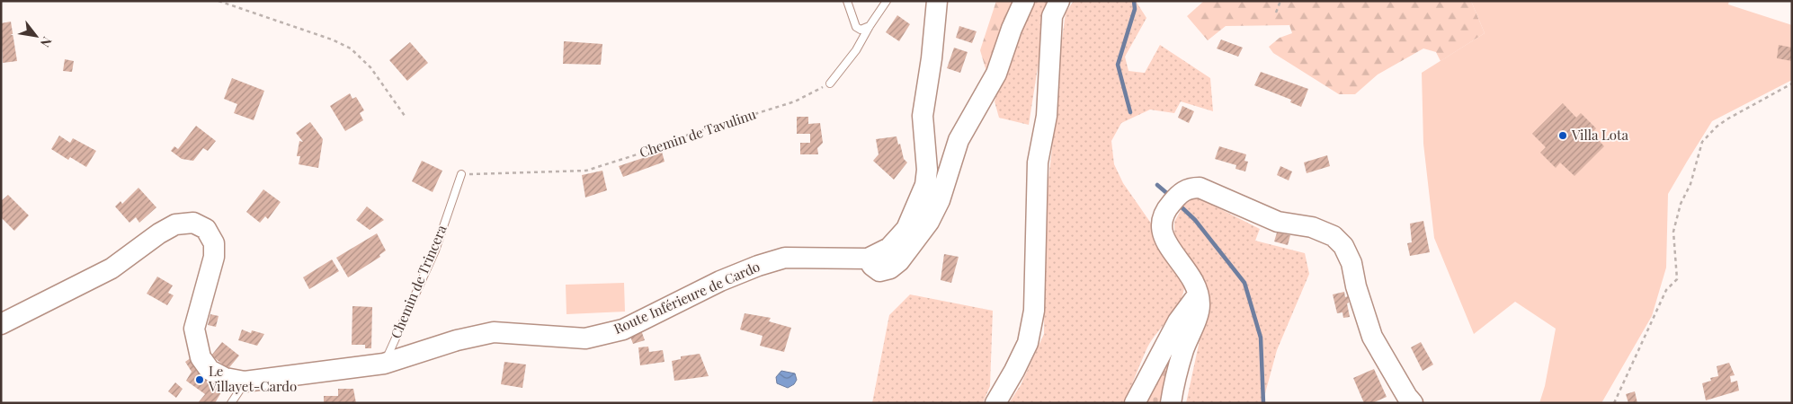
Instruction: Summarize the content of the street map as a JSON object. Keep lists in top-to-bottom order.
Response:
{
  "streets": {
    "street": ["Route Inférieure de Cardo"],
    "lane": ["Chemin de Trincera"],
    "path": ["Chemin de Tavulinu"]
  },
  "crossings": [
    ["Chemin de Tavulinu", "Chemin de Trincera"],
    ["Chemin de Trincera", "Route Inférieure de Cardo"]
  ],
  "places": ["Villa Lota", "Le Villayet-Cardo"],
  "north": "bottom right"
}
